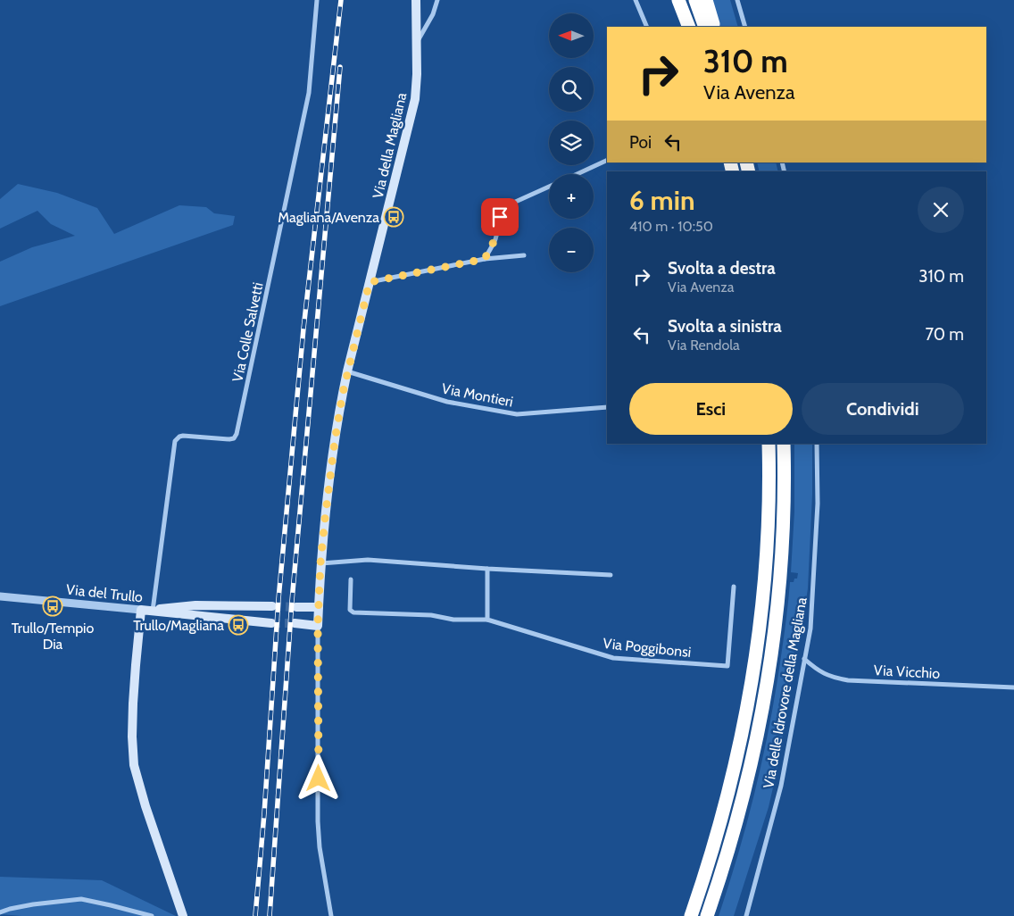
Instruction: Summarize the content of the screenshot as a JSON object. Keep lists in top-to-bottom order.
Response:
{
  "streets": {
    "main road": ["Via della Magliana", "Via del Trullo"],
    "street": [
      "Via Colle Salvetti",
      "Via Montieri",
      "Via Poggibonsi",
      "Via Vicchio",
      "Via delle Idrovore della Magliana"
    ]
  },
  "crossings": [
    ["Via della Magliana", "Via Montieri"],
    ["Via Colle Salvetti", "Via del Trullo"],
    ["Via Vicchio", "Via delle Idrovore della Magliana"]
  ],
  "places": {
    "bus stop": ["Magliana/Avenza", "Trullo/Tempio Dia", "Trullo/Magliana"]
  },
  "north": "left",
  "page": {
    "map_buttons": ["+", "−"],
    "turn": ["310 m", "Via Avenza"],
    "then": "Poi",
    "heading": ["6 min", "410 m · 10:50"],
    "list": [
      {
        "name": "Svolta a destra",
        "note": "Via Avenza",
        "value": "310 m"
      },
      {
        "name": "Svolta a sinistra",
        "note": "Via Rendola",
        "value": "70 m"
      }
    ],
    "buttons": ["Esci", "Condividi"]
  }
}
